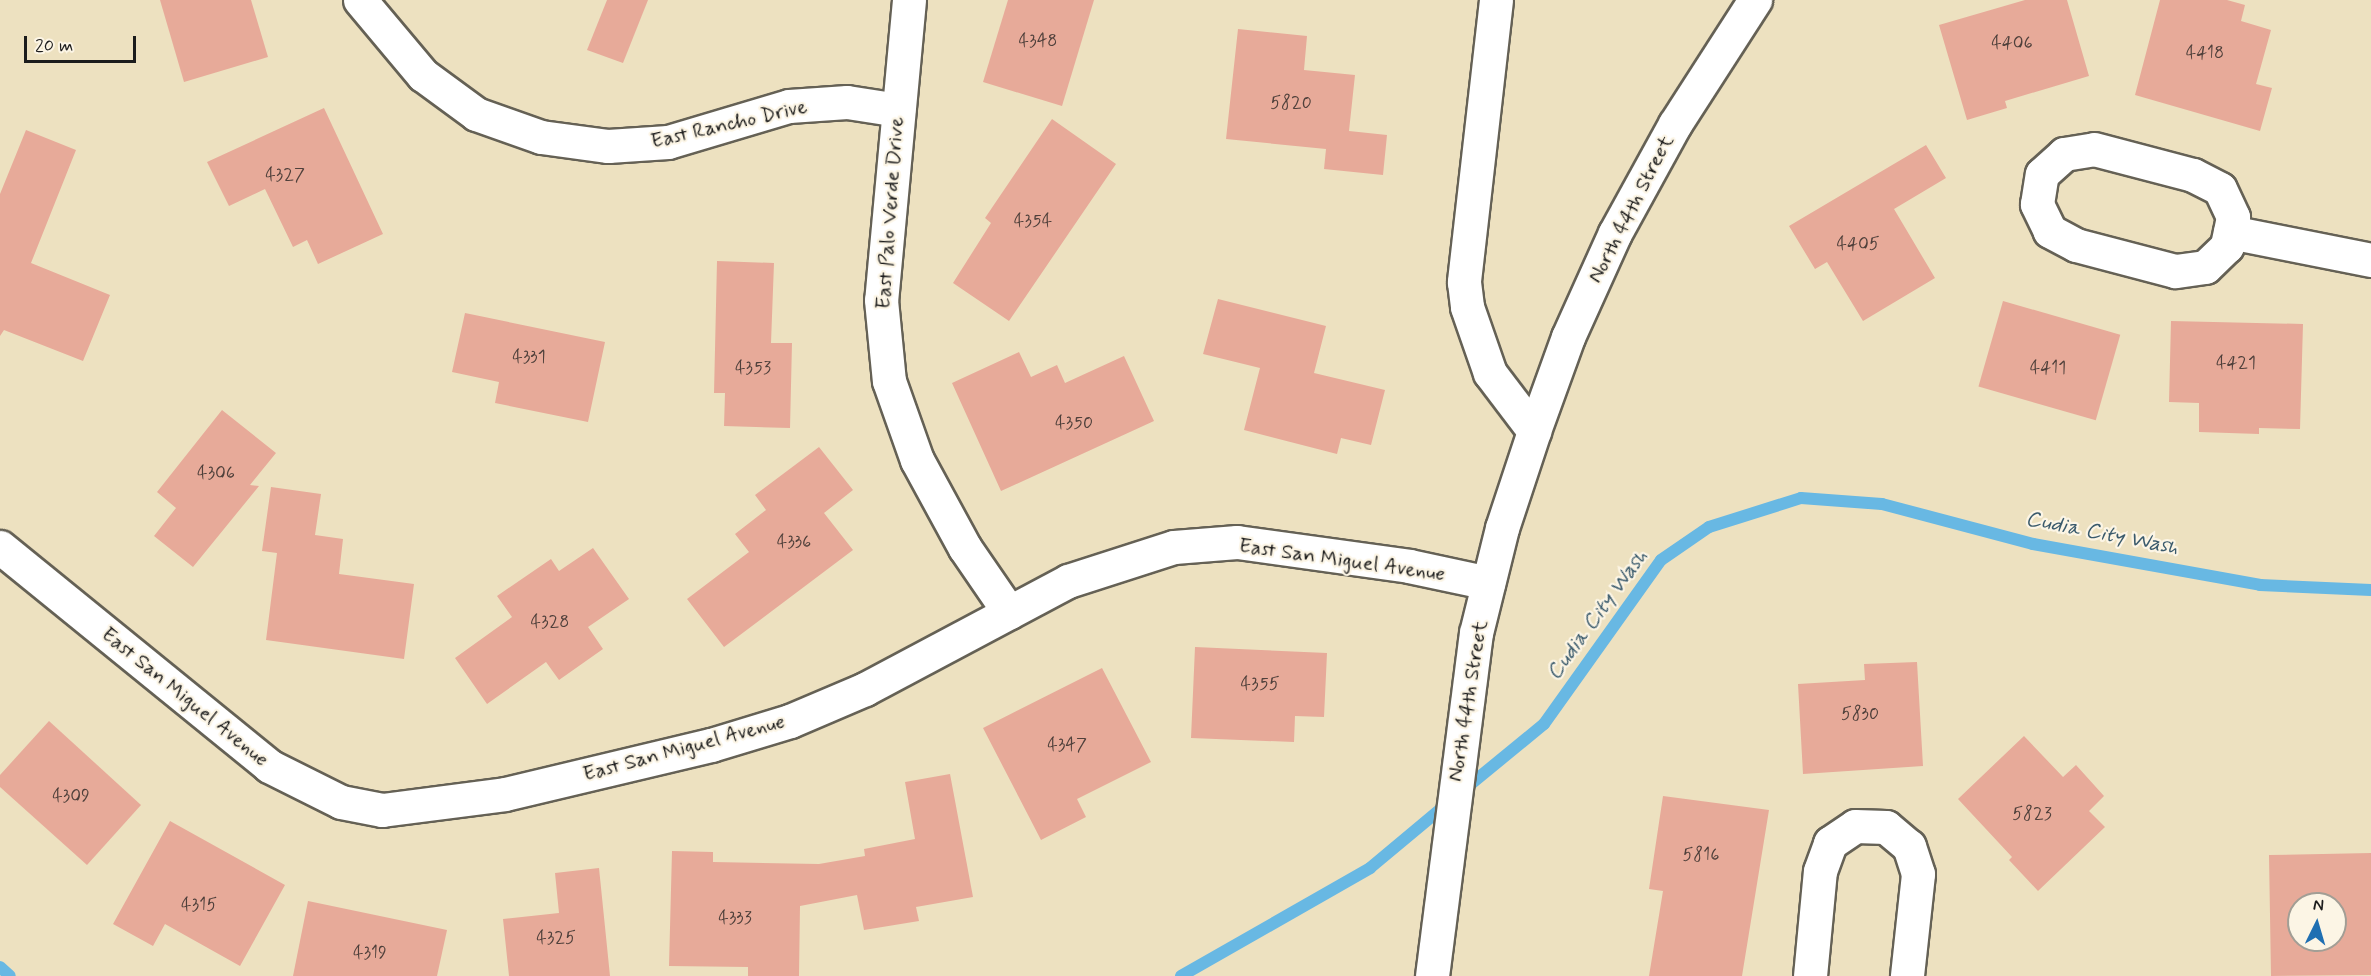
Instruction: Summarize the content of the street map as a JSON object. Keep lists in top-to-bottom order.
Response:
{
  "streets": {
    "street": [
      "East Rancho Drive",
      "North 44th Street",
      "East Palo Verde Drive",
      "East San Miguel Avenue"
    ]
  },
  "crossings": [
    ["East Rancho Drive", "East Palo Verde Drive"],
    ["North 44th Street", "East San Miguel Avenue"],
    ["East Palo Verde Drive", "East San Miguel Avenue"]
  ],
  "water": ["Cudia City Wash"],
  "house_numbers": [
    "4348",
    "4406",
    "4418",
    "5820",
    "4327",
    "4354",
    "4405",
    "4331",
    "4421",
    "4353",
    "4411",
    "4350",
    "4306",
    "4336",
    "4328",
    "4355",
    "5830",
    "4347",
    "4309",
    "5823",
    "5816",
    "4315",
    "4333",
    "4325",
    "4319"
  ],
  "scale_bar": "20 m",
  "north": "top"
}
